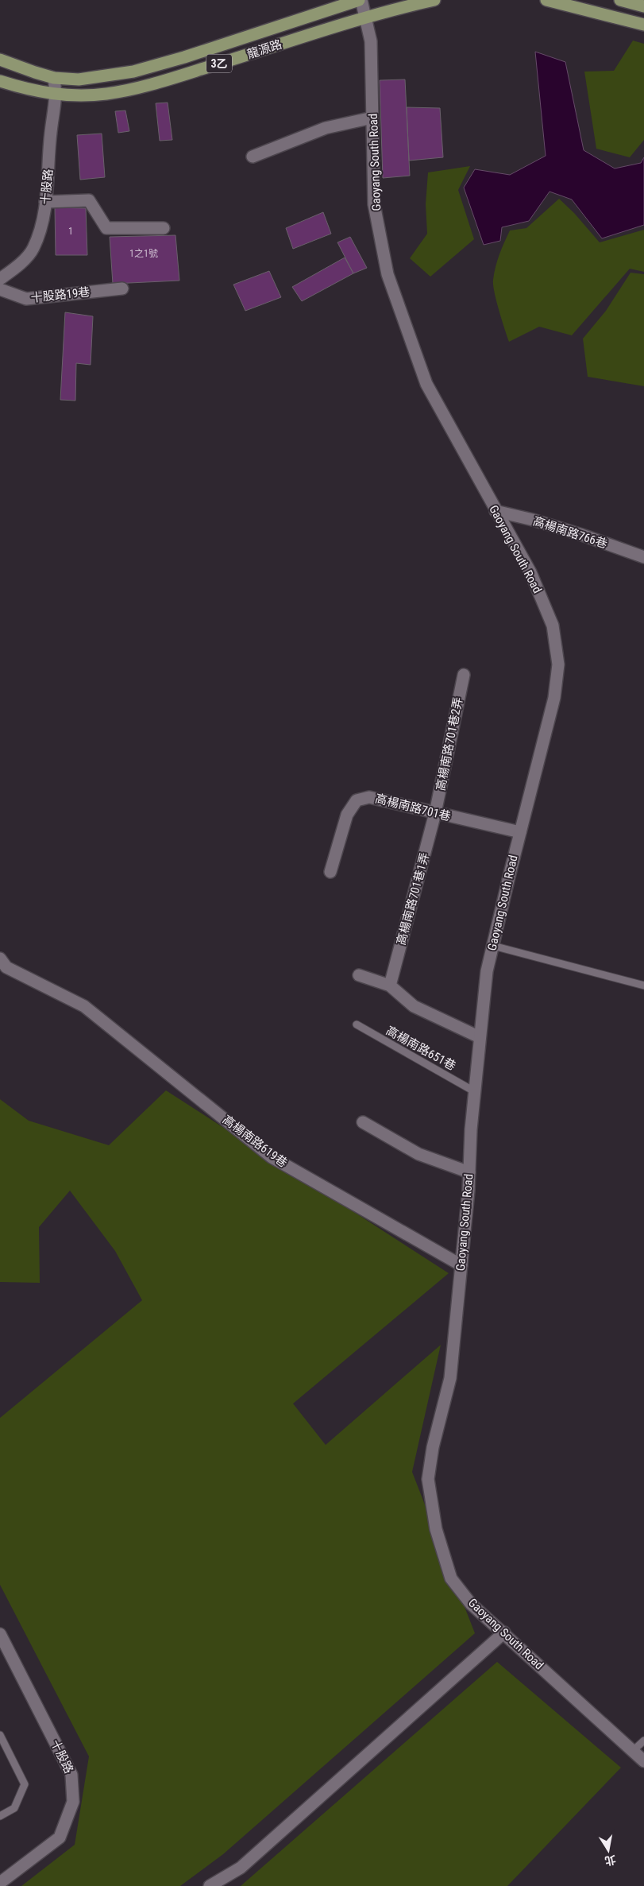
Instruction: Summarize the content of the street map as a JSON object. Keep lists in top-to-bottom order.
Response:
{
  "streets": {
    "main road": ["龍源路", "3乙"],
    "street": [
      "Gaoyang South Road",
      "十股路",
      "十股路19巷",
      "高楊南路766巷",
      "高楊南路701巷2弄",
      "高楊南路701巷",
      "高楊南路701巷1弄",
      "高楊南路619巷"
    ],
    "lane": ["高楊南路651巷"]
  },
  "crossings": [
    ["龍源路", "Gaoyang South Road"],
    ["龍源路", "十股路"],
    ["3乙", "Gaoyang South Road"],
    ["3乙", "十股路"],
    ["Gaoyang South Road", "高楊南路766巷"],
    ["Gaoyang South Road", "高楊南路701巷"],
    ["Gaoyang South Road", "高楊南路651巷"],
    ["Gaoyang South Road", "高楊南路619巷"],
    ["高楊南路701巷2弄", "高楊南路701巷"],
    ["高楊南路701巷2弄", "高楊南路701巷1弄"],
    ["高楊南路701巷", "高楊南路701巷1弄"]
  ],
  "house_numbers": ["1", "1之1號"],
  "north": "bottom"
}
